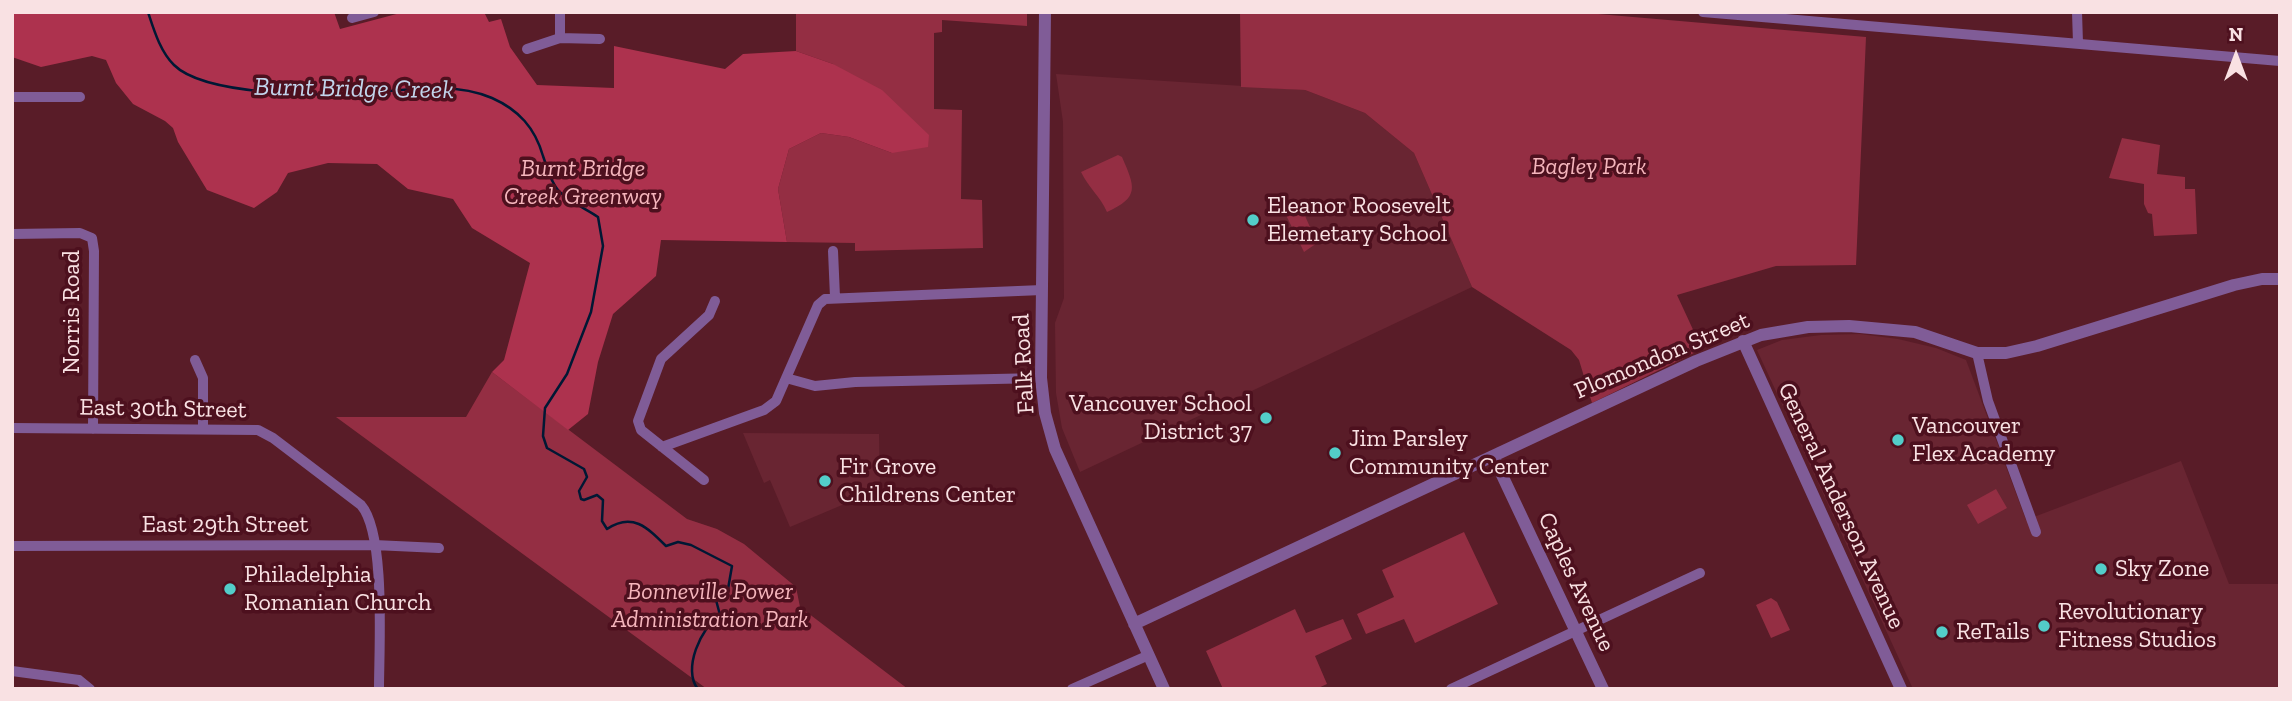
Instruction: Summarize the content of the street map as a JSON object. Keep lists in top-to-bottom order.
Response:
{
  "streets": {
    "street": [
      "Norris Road",
      "Plomondon Street",
      "Falk Road",
      "East 30th Street",
      "General Anderson Avenue",
      "East 29th Street",
      "Caples Avenue"
    ]
  },
  "crossings": [
    ["Norris Road", "East 30th Street"],
    ["Plomondon Street", "Falk Road"],
    ["Plomondon Street", "General Anderson Avenue"],
    ["Plomondon Street", "Caples Avenue"],
    ["East 30th Street", "East 29th Street"]
  ],
  "water": ["Burnt Bridge Creek"],
  "parks": ["Bagley Park", "Burnt Bridge Creek Greenway", "Bonneville Power Administration Park"],
  "places": [
    "Eleanor Roosevelt Elemetary School",
    "Vancouver School District 37",
    "Vancouver Flex Academy",
    "Jim Parsley Community Center",
    "Fir Grove Childrens Center",
    "Sky Zone",
    "Philadelphia Romanian Church",
    "Revolutionary Fitness Studios",
    "ReTails"
  ],
  "north": "top"
}
